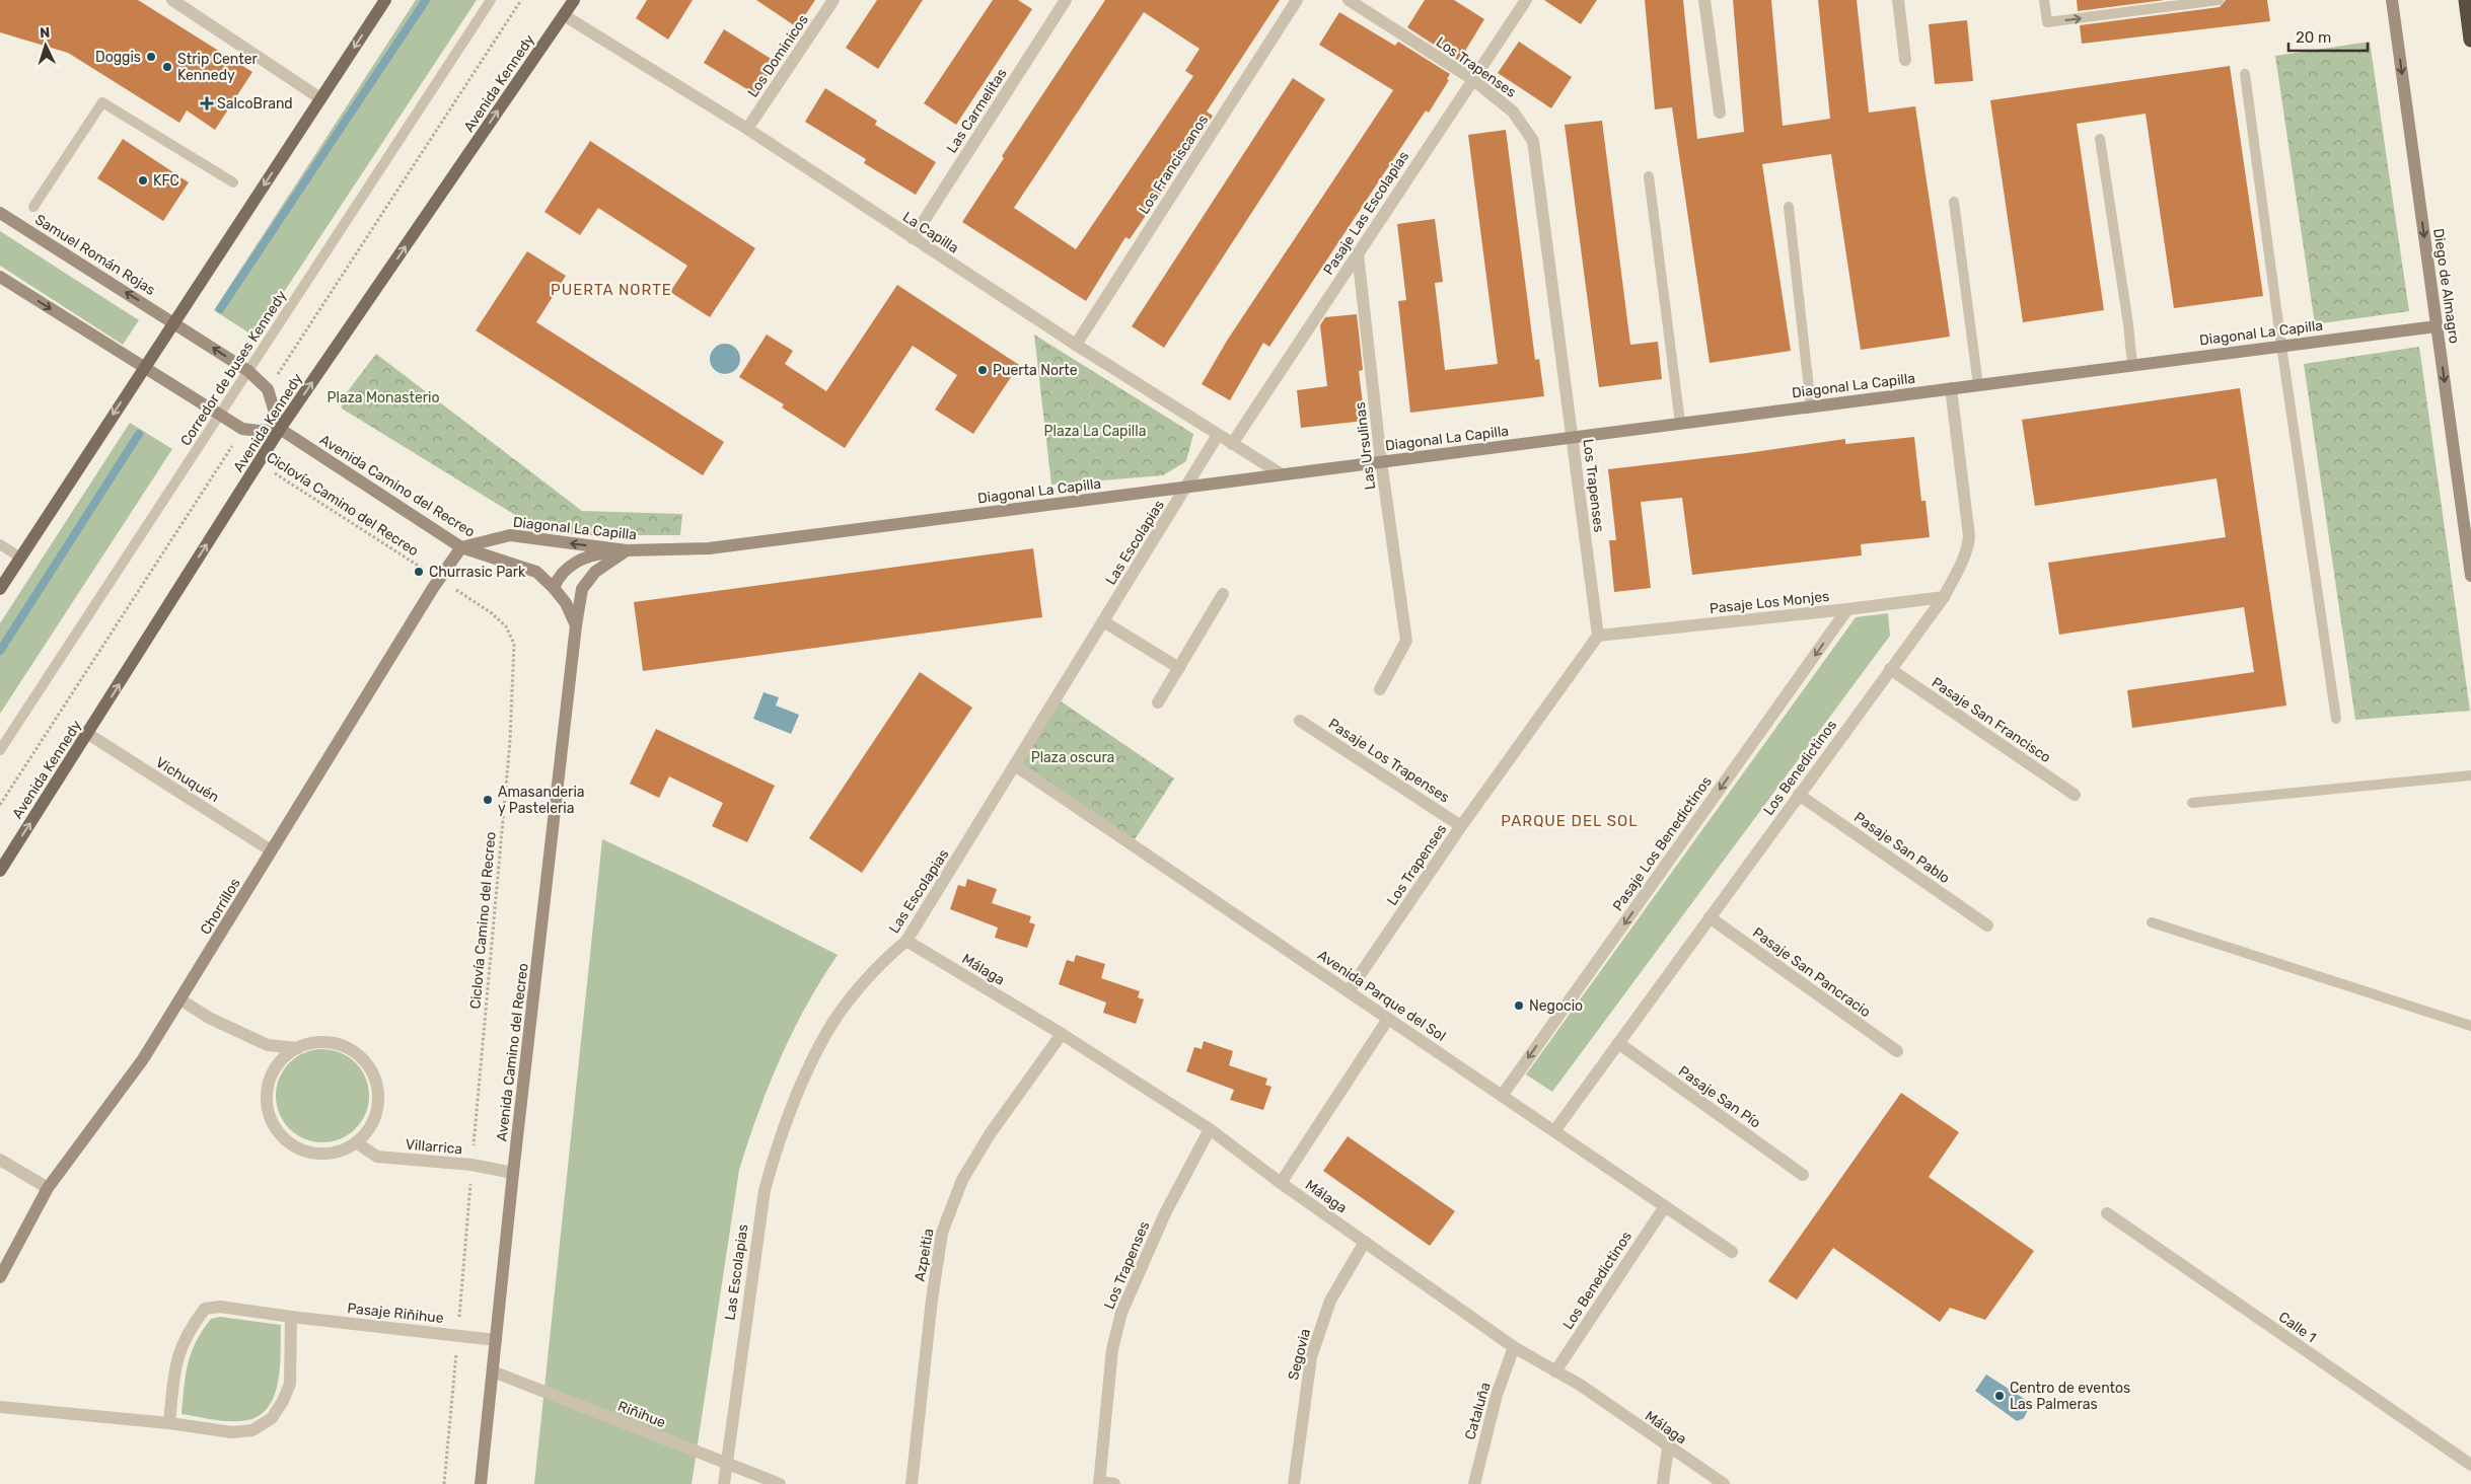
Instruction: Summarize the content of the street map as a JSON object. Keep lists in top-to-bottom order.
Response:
{
  "streets": {
    "main road": ["Avenida Kennedy"],
    "street": [
      "Los Dominicos",
      "Los Trapenses",
      "Las Carmelitas",
      "Los Franciscanos",
      "Pasaje Las Escolapias",
      "La Capilla",
      "Samuel Román Rojas",
      "Diego de Almagro",
      "Diagonal La Capilla",
      "Las Ursulinas",
      "Avenida Camino del Recreo",
      "Las Escolapias",
      "Pasaje Los Monjes",
      "Pasaje San Francisco",
      "Pasaje Los Trapenses",
      "Los Benedictinos",
      "Vichuquén",
      "Pasaje Los Benedictinos",
      "Pasaje San Pablo",
      "Chorrillos",
      "Málaga",
      "Pasaje San Pancracio",
      "Avenida Parque del Sol",
      "Pasaje San Pío",
      "Villarrica",
      "Azpeitia",
      "Pasaje Riñihue",
      "Calle 1",
      "Segovia",
      "Cataluña",
      "Riñihue"
    ],
    "lane": ["Corredor de buses Kennedy"],
    "path": ["Ciclovía Camino del Recreo"]
  },
  "crossings": [
    ["Los Dominicos", "La Capilla"],
    ["Los Trapenses", "Pasaje Las Escolapias"],
    ["Los Trapenses", "Diagonal La Capilla"],
    ["Los Trapenses", "Pasaje Los Monjes"],
    ["Los Trapenses", "Pasaje Los Trapenses"],
    ["Los Trapenses", "Málaga"],
    ["Los Trapenses", "Avenida Parque del Sol"],
    ["Avenida Kennedy", "La Capilla"],
    ["Avenida Kennedy", "Avenida Camino del Recreo"],
    ["Avenida Kennedy", "Ciclovía Camino del Recreo"],
    ["Avenida Kennedy", "Vichuquén"],
    ["Las Carmelitas", "La Capilla"],
    ["Los Franciscanos", "La Capilla"],
    ["Pasaje Las Escolapias", "La Capilla"],
    ["Pasaje Las Escolapias", "Las Ursulinas"],
    ["La Capilla", "Diagonal La Capilla"],
    ["La Capilla", "Las Escolapias"],
    ["Diego de Almagro", "Diagonal La Capilla"],
    ["Diagonal La Capilla", "Las Ursulinas"],
    ["Diagonal La Capilla", "Avenida Camino del Recreo"],
    ["Diagonal La Capilla", "Las Escolapias"],
    ["Diagonal La Capilla", "Los Benedictinos"],
    ["Diagonal La Capilla", "Chorrillos"],
    ["Avenida Camino del Recreo", "Chorrillos"],
    ["Avenida Camino del Recreo", "Villarrica"],
    ["Avenida Camino del Recreo", "Pasaje Riñihue"],
    ["Avenida Camino del Recreo", "Riñihue"],
    ["Ciclovía Camino del Recreo", "Chorrillos"],
    ["Ciclovía Camino del Recreo", "Villarrica"],
    ["Ciclovía Camino del Recreo", "Pasaje Riñihue"],
    ["Las Escolapias", "Málaga"],
    ["Las Escolapias", "Avenida Parque del Sol"],
    ["Las Escolapias", "Riñihue"],
    ["Pasaje Los Monjes", "Los Benedictinos"],
    ["Pasaje Los Monjes", "Pasaje Los Benedictinos"],
    ["Pasaje San Francisco", "Los Benedictinos"],
    ["Los Benedictinos", "Pasaje San Pablo"],
    ["Los Benedictinos", "Málaga"],
    ["Los Benedictinos", "Pasaje San Pancracio"],
    ["Los Benedictinos", "Avenida Parque del Sol"],
    ["Los Benedictinos", "Pasaje San Pío"],
    ["Vichuquén", "Chorrillos"],
    ["Pasaje Los Benedictinos", "Avenida Parque del Sol"],
    ["Málaga", "Azpeitia"],
    ["Málaga", "Segovia"],
    ["Málaga", "Cataluña"]
  ],
  "one_way": ["Avenida Kennedy", "Diego de Almagro", "Pasaje Los Benedictinos"],
  "districts": ["PUERTA NORTE", "PARQUE DEL SOL"],
  "parks": ["Plaza Monasterio", "Plaza La Capilla", "Plaza oscura"],
  "places": {
    "other": [
      "Doggis",
      "Strip Center Kennedy",
      "KFC",
      "Puerta Norte",
      "Churrasic Park",
      "Amasanderia y Pasteleria",
      "Negocio",
      "Centro de eventos Las Palmeras"
    ],
    "health": ["SalcoBrand"]
  },
  "scale_bar": "20 m",
  "north": "top"
}
